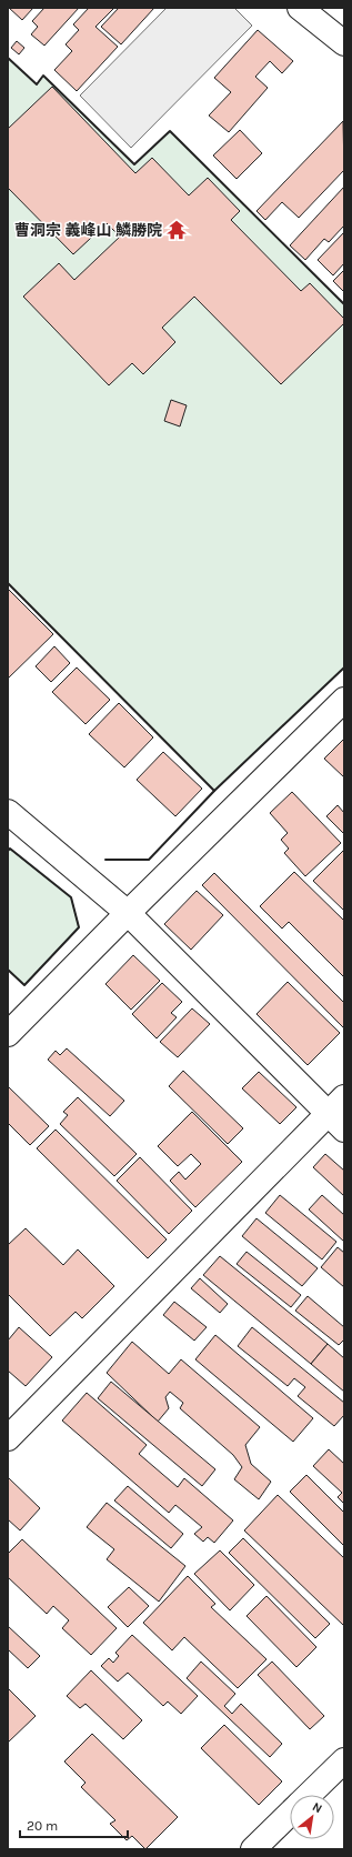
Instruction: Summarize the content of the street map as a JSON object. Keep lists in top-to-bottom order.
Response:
{
  "places": {
    "temple": ["曹洞宗 義峰山 鱗勝院"]
  },
  "scale_bar": "20 m",
  "north": "top right"
}
